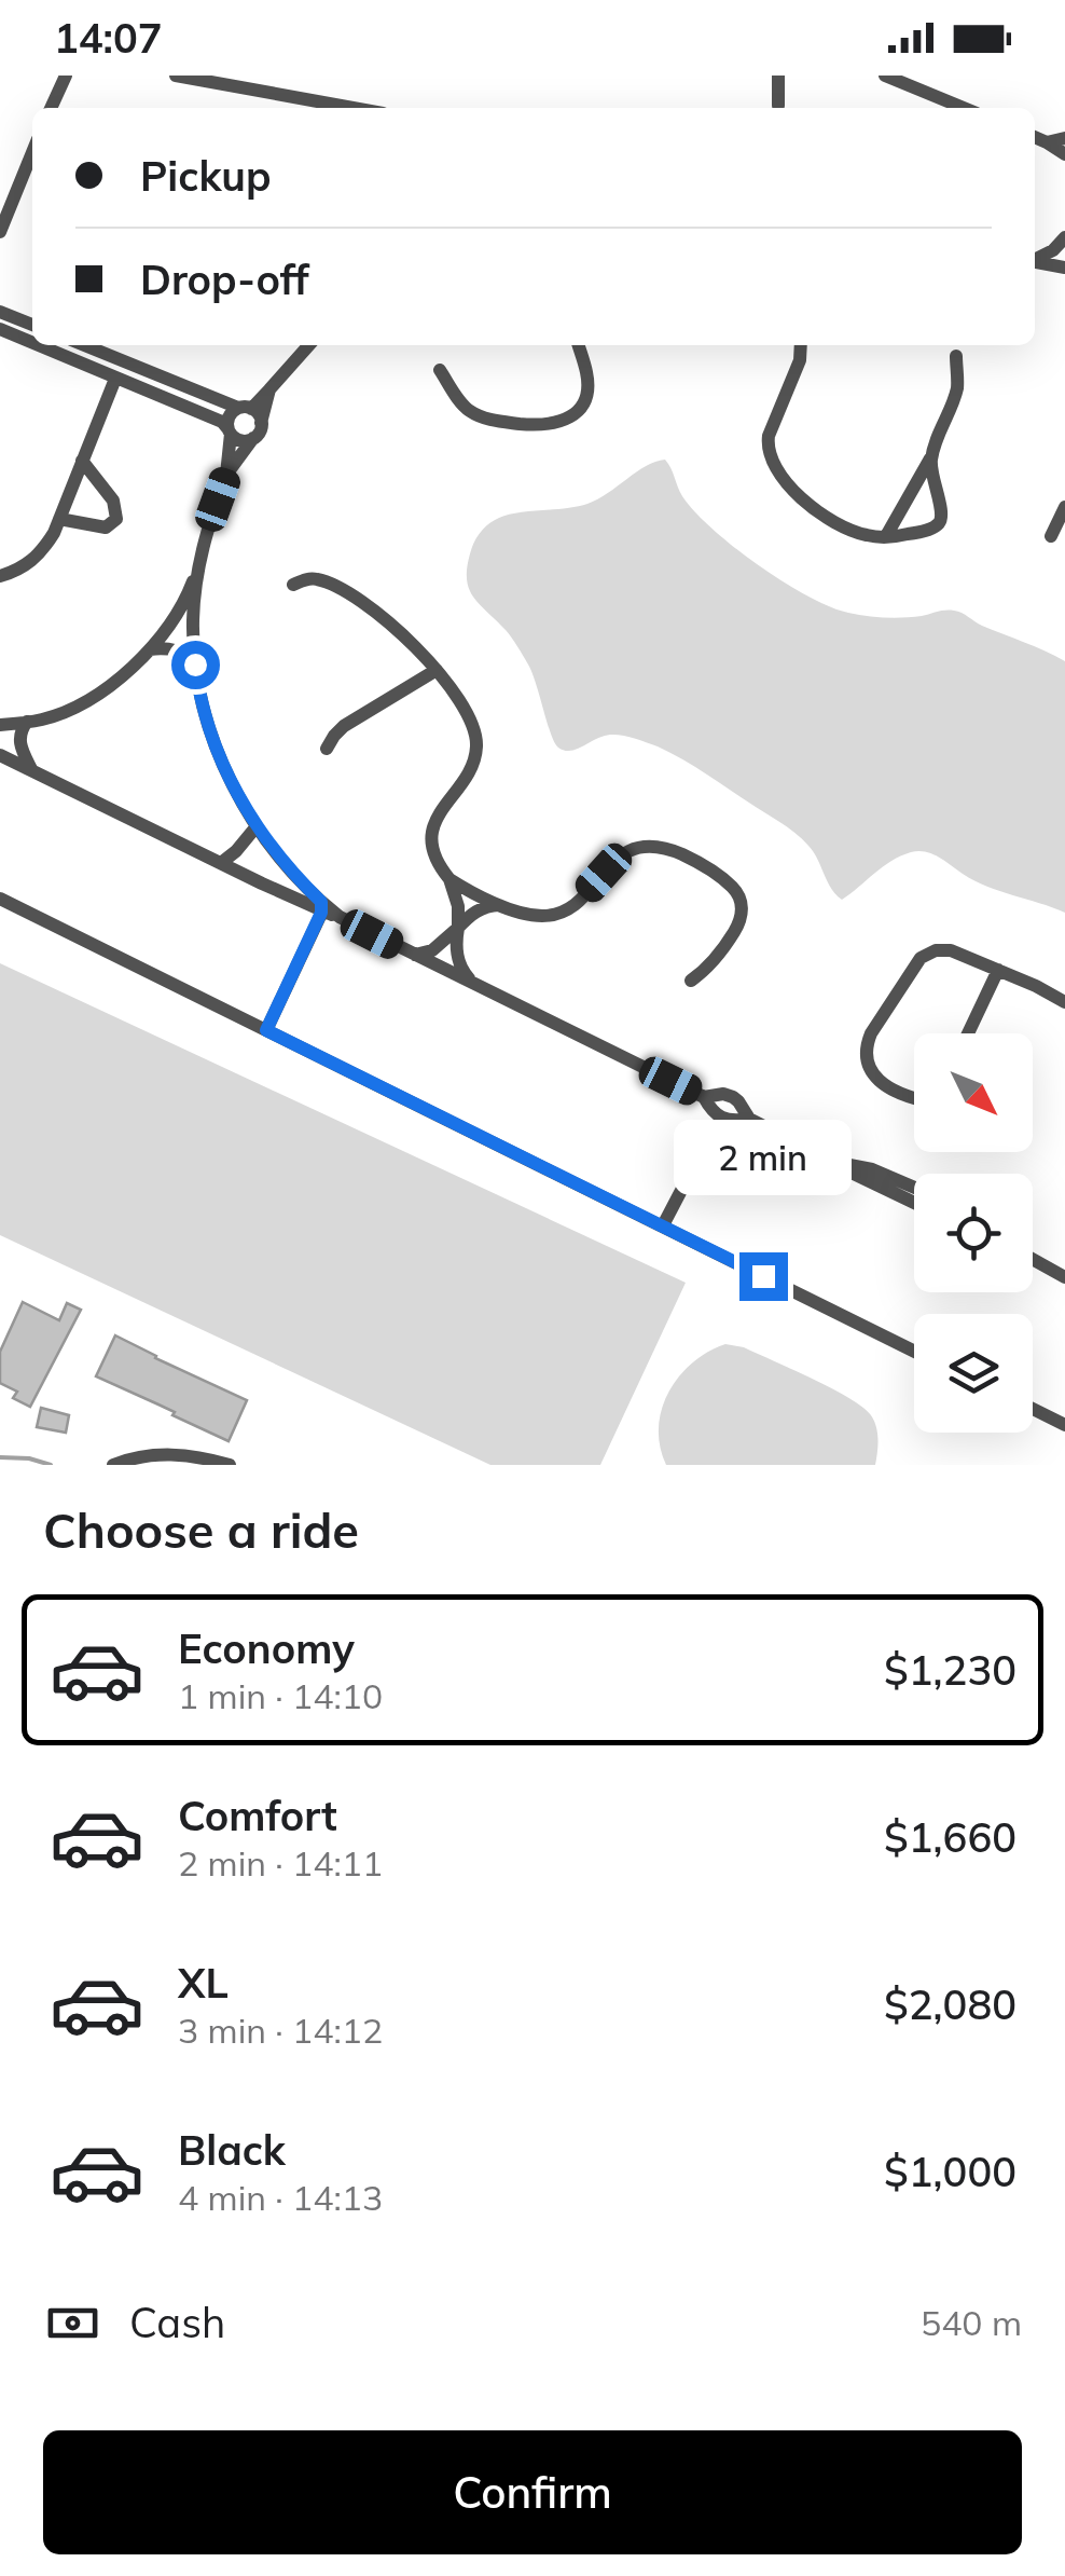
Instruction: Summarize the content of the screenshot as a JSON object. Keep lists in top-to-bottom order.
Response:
{
  "north": "bottom right",
  "page": {
    "status": "14:07",
    "banner": ["Pickup", "Drop-off"],
    "bubble": "2 min",
    "heading": "Choose a ride",
    "list": [
      {
        "name": "Economy",
        "note": "1 min · 14:10",
        "value": "$1,230"
      },
      {
        "name": "Comfort",
        "note": "2 min · 14:11",
        "value": "$1,660"
      },
      {
        "name": "XL",
        "note": "3 min · 14:12",
        "value": "$2,080"
      },
      {
        "name": "Black",
        "note": "4 min · 14:13",
        "value": "$1,000"
      }
    ],
    "pay": ["Cash", "540 m"],
    "buttons": "Confirm"
  }
}
